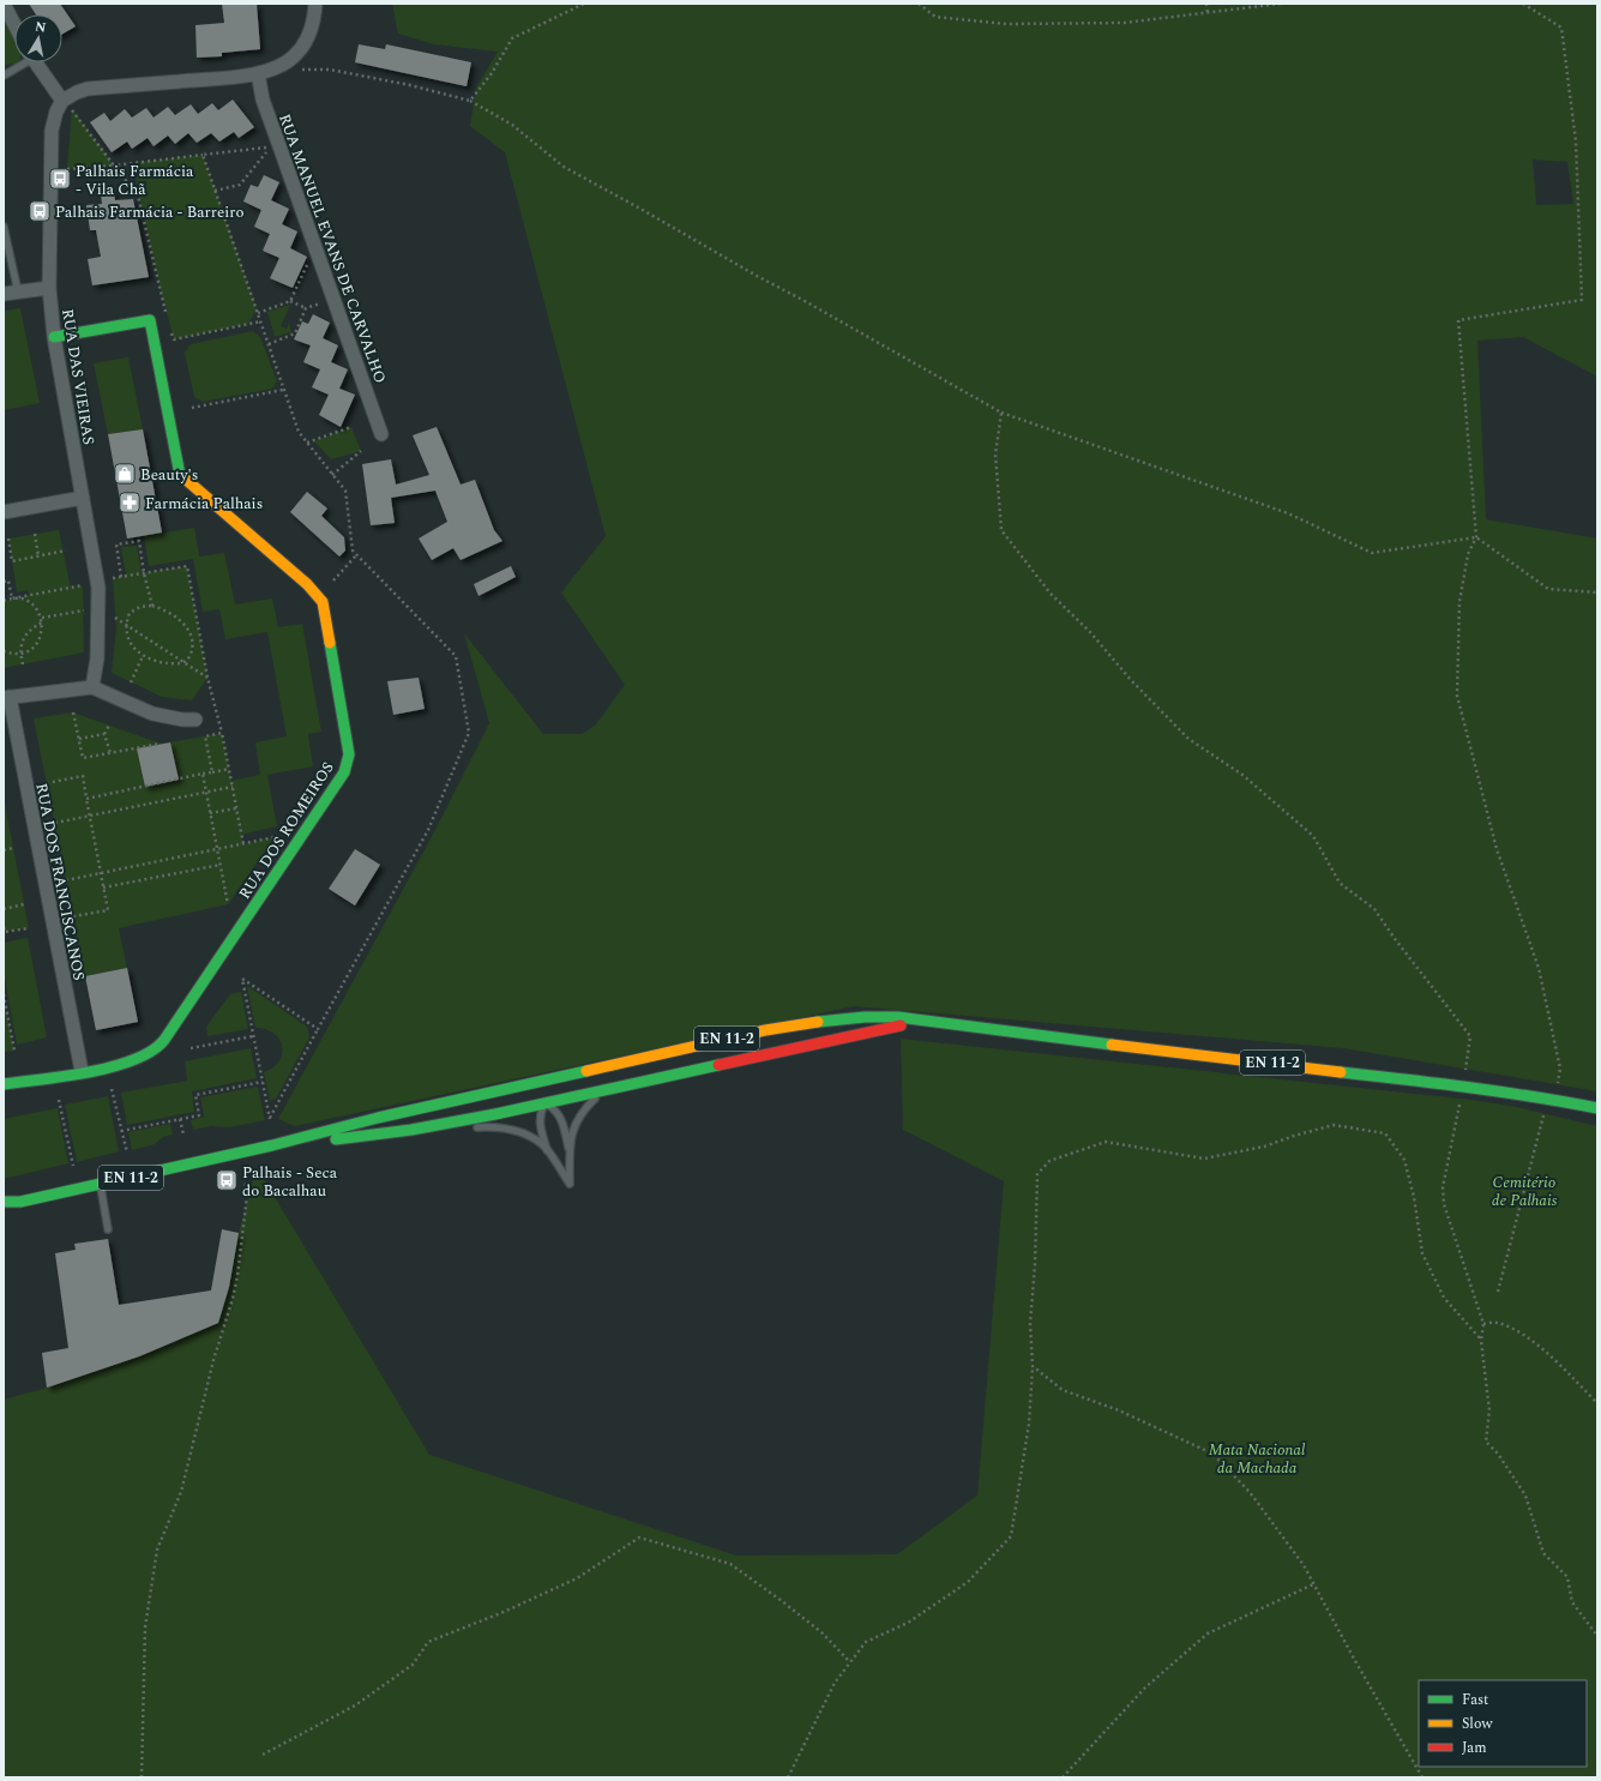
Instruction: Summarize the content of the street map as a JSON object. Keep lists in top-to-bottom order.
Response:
{
  "streets": {
    "main road": ["RUA DOS ROMEIROS", "EN 11-2"],
    "street": ["RUA MANUEL EVANS DE CARVALHO", "RUA DAS VIEIRAS", "RUA DOS FRANCISCANOS"]
  },
  "crossings": [
    ["RUA DAS VIEIRAS", "RUA DOS ROMEIROS"],
    ["RUA DOS ROMEIROS", "RUA DOS FRANCISCANOS"]
  ],
  "parks": ["Cemitério de Palhais", "Mata Nacional da Machada"],
  "places": {
    "bus stop": ["Palhais Farmácia - Vila Chã", "Palhais Farmácia - Barreiro", "Palhais - Seca do Bacalhau"],
    "shop": ["Beauty's"],
    "pharmacy": ["Farmácia Palhais"]
  },
  "legend": ["Fast", "Slow", "Jam"],
  "north": "top"
}
